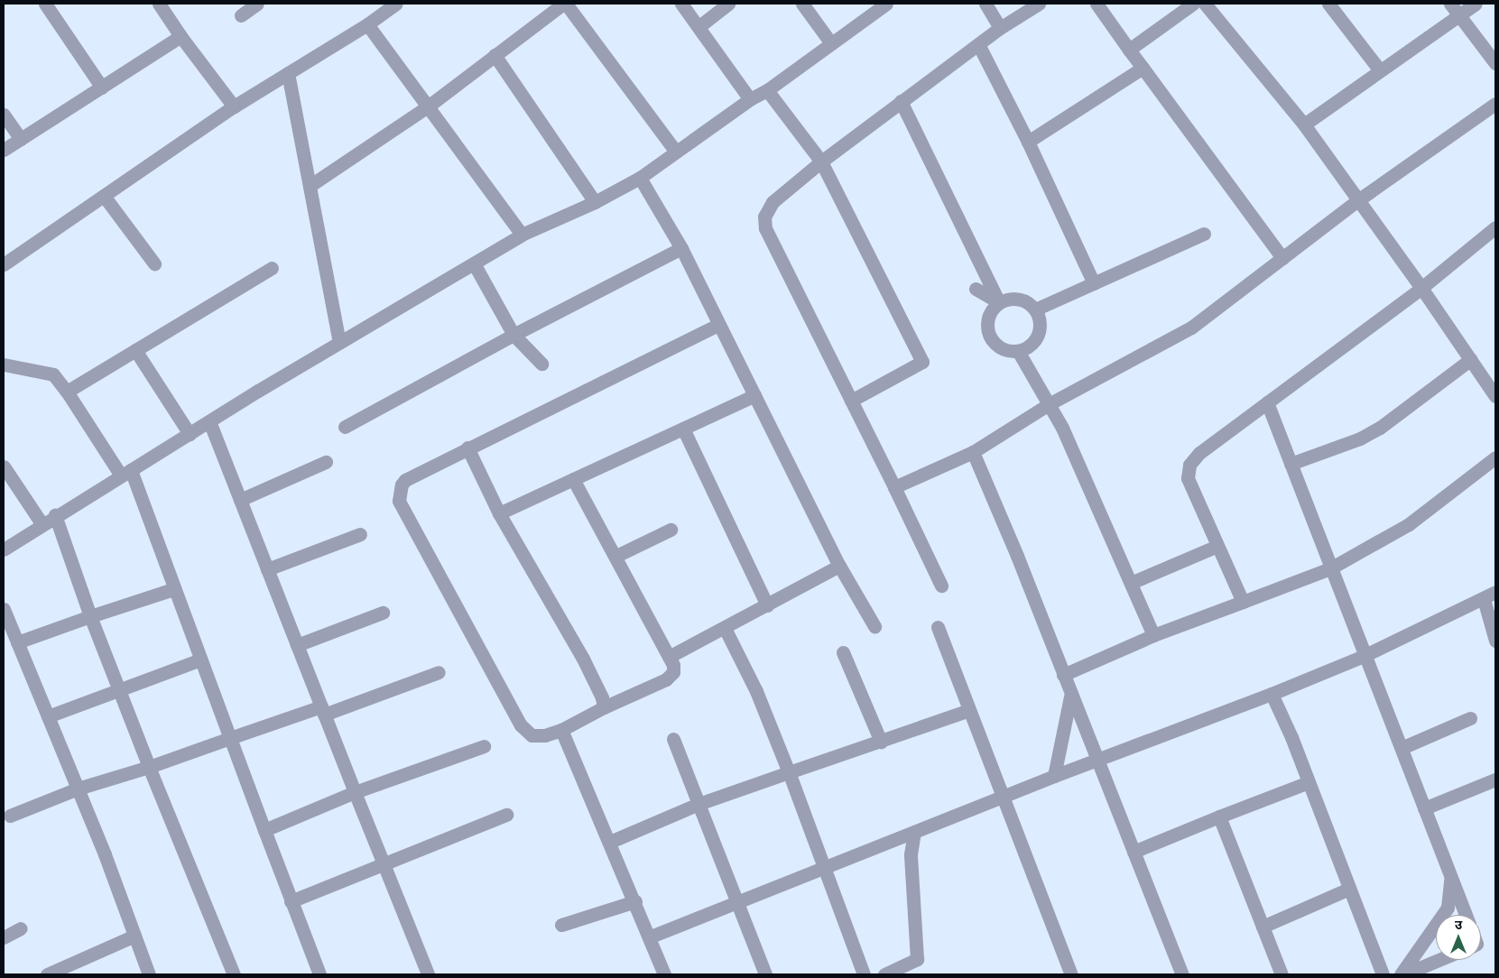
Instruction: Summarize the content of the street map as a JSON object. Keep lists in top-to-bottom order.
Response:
{
  "north": "top"
}
